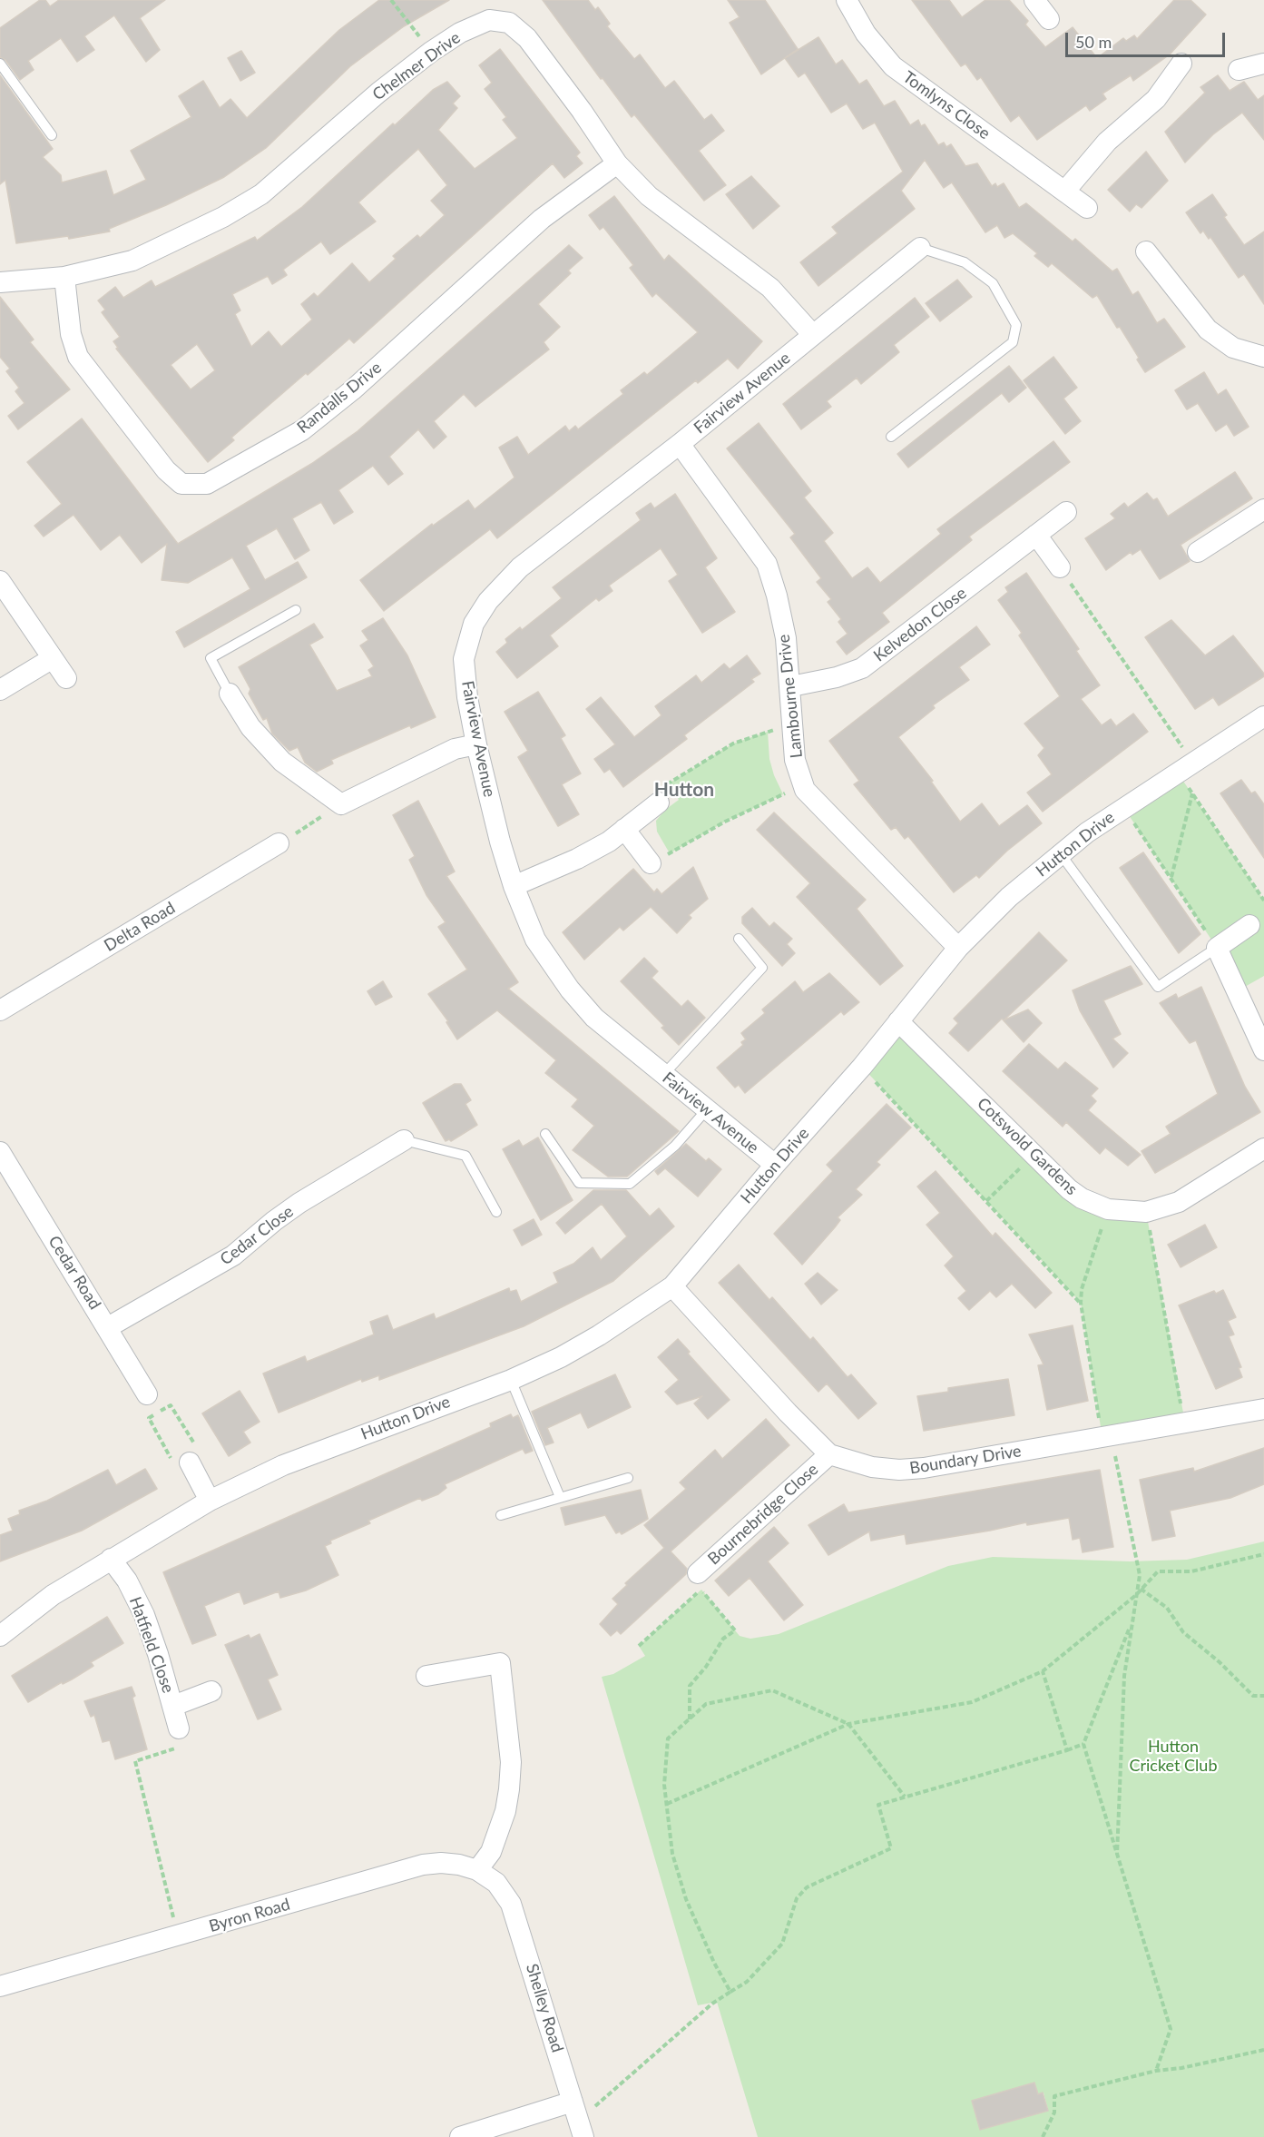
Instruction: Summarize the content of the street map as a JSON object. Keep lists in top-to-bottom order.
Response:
{
  "streets": {
    "street": [
      "Chelmer Drive",
      "Tomlyns Close",
      "Fairview Avenue",
      "Randalls Drive",
      "Kelvedon Close",
      "Lambourne Drive",
      "Hutton Drive",
      "Delta Road",
      "Cotswold Gardens",
      "Cedar Close",
      "Cedar Road",
      "Boundary Drive",
      "Bournebridge Close",
      "Hatfield Close",
      "Byron Road",
      "Shelley Road"
    ]
  },
  "crossings": [
    ["Chelmer Drive", "Fairview Avenue"],
    ["Chelmer Drive", "Randalls Drive"],
    ["Fairview Avenue", "Lambourne Drive"],
    ["Fairview Avenue", "Hutton Drive"],
    ["Kelvedon Close", "Lambourne Drive"],
    ["Lambourne Drive", "Hutton Drive"],
    ["Hutton Drive", "Cotswold Gardens"],
    ["Hutton Drive", "Boundary Drive"],
    ["Hutton Drive", "Hatfield Close"],
    ["Cedar Close", "Cedar Road"],
    ["Boundary Drive", "Bournebridge Close"],
    ["Byron Road", "Shelley Road"]
  ],
  "districts": ["Hutton"],
  "parks": ["Hutton Cricket Club"],
  "scale_bar": "50 m"
}
